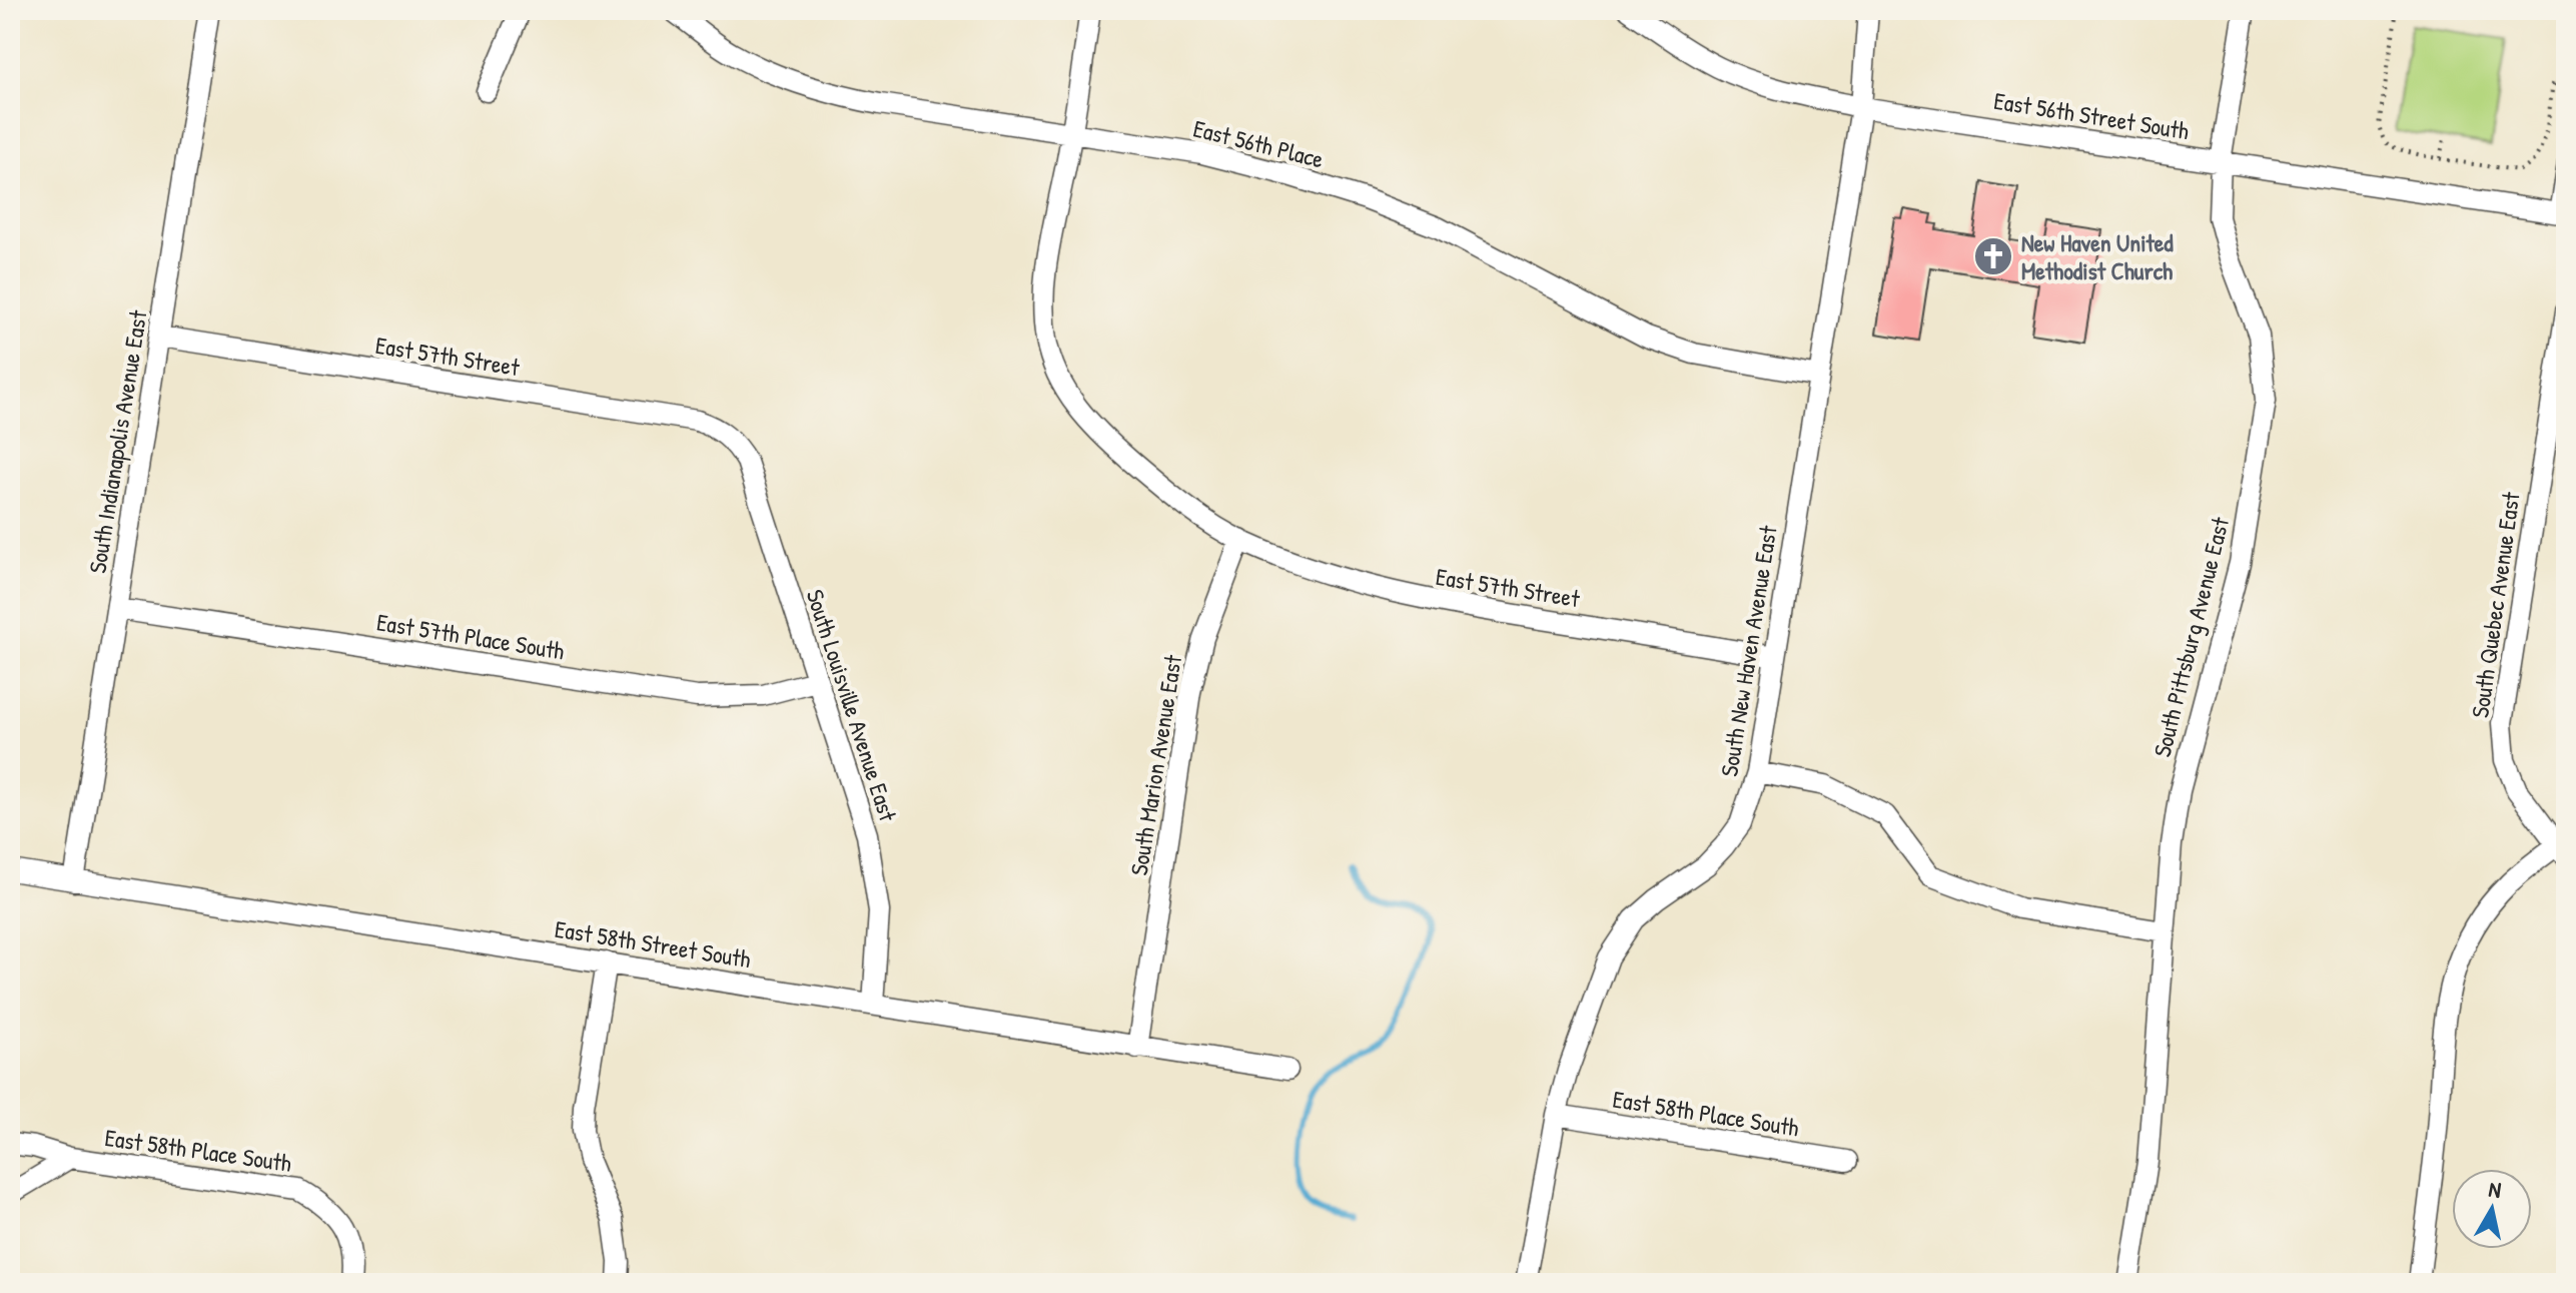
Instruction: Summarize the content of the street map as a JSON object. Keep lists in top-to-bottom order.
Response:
{
  "streets": {
    "street": [
      "East 56th Street South",
      "East 56th Place",
      "East 57th Street",
      "South Indianapolis Avenue East",
      "South Quebec Avenue East",
      "East 57th Place South",
      "South Pittsburg Avenue East",
      "South New Haven Avenue East",
      "South Louisville Avenue East",
      "South Marion Avenue East",
      "East 58th Street South",
      "East 58th Place South"
    ]
  },
  "crossings": [
    ["East 56th Street South", "South Pittsburg Avenue East"],
    ["East 56th Street South", "South New Haven Avenue East"],
    ["East 56th Place", "South New Haven Avenue East"],
    ["East 57th Street", "South Indianapolis Avenue East"],
    ["East 57th Street", "South New Haven Avenue East"],
    ["East 57th Street", "South Louisville Avenue East"],
    ["East 57th Street", "South Marion Avenue East"],
    ["South Indianapolis Avenue East", "East 57th Place South"],
    ["South Indianapolis Avenue East", "East 58th Street South"],
    ["East 57th Place South", "South Louisville Avenue East"],
    ["South New Haven Avenue East", "East 58th Place South"],
    ["South Louisville Avenue East", "East 58th Street South"],
    ["South Marion Avenue East", "East 58th Street South"]
  ],
  "places": {
    "church": ["New Haven United Methodist Church"]
  },
  "north": "top"
}
